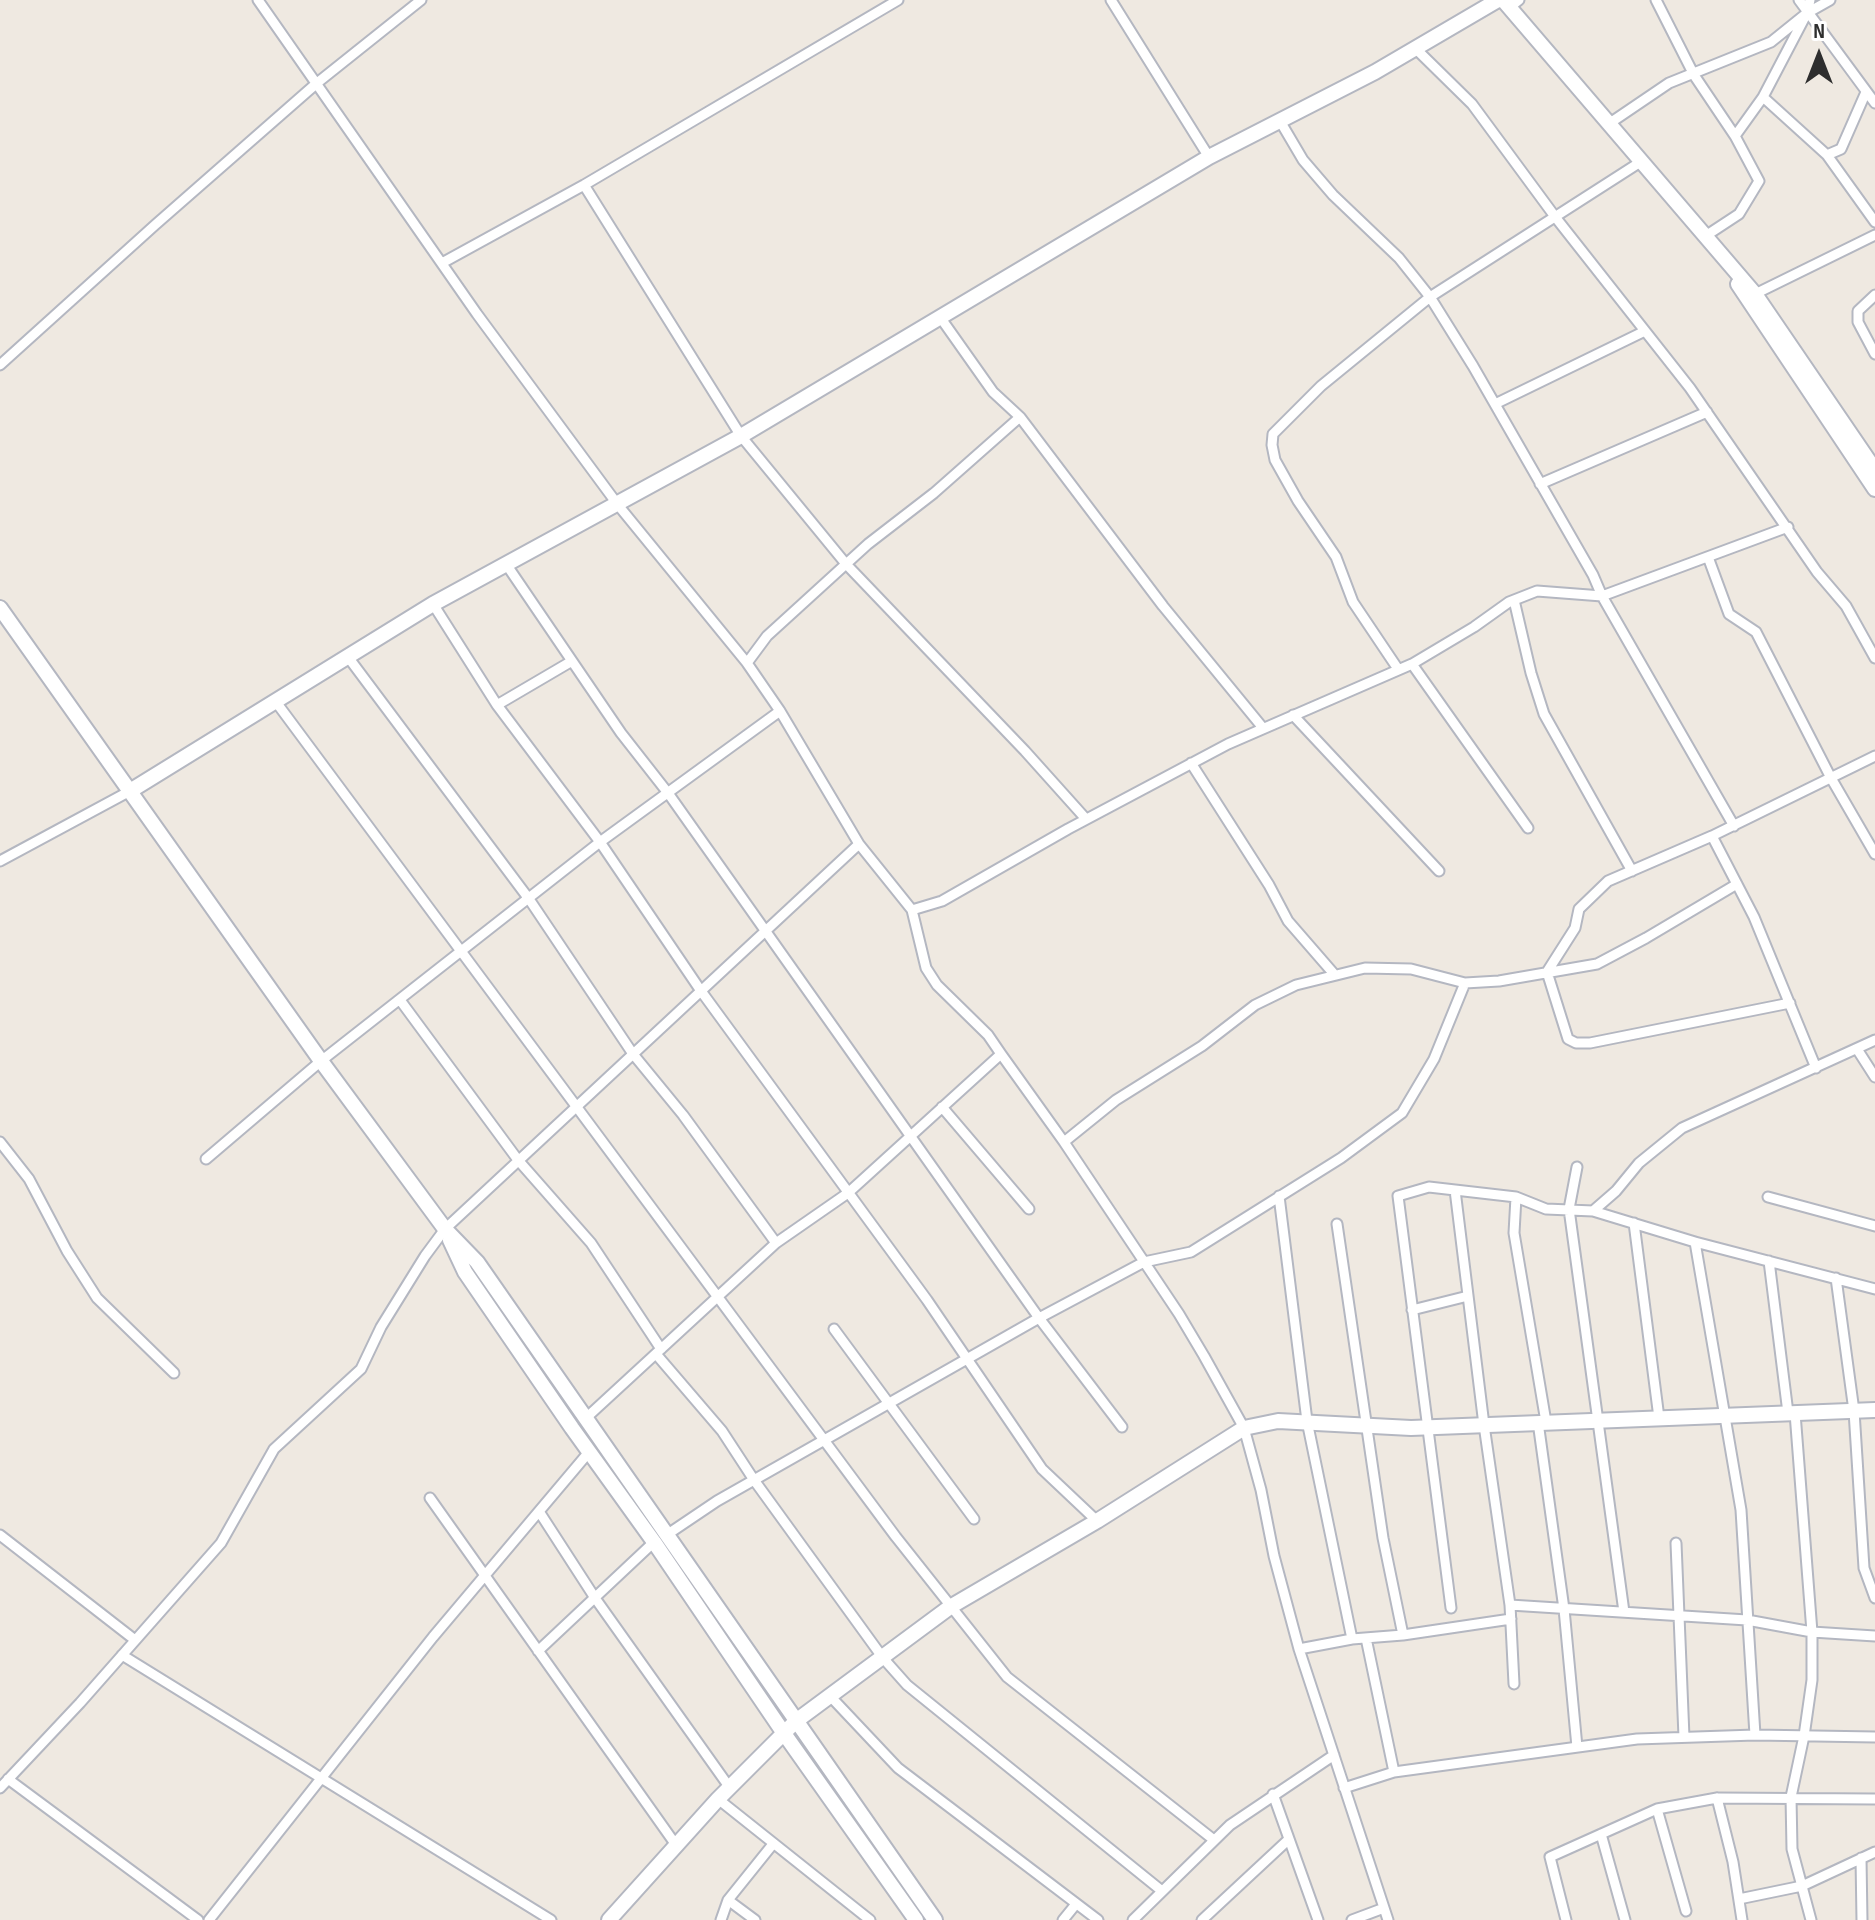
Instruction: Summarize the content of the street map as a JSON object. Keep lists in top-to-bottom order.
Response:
{
  "north": "top"
}
